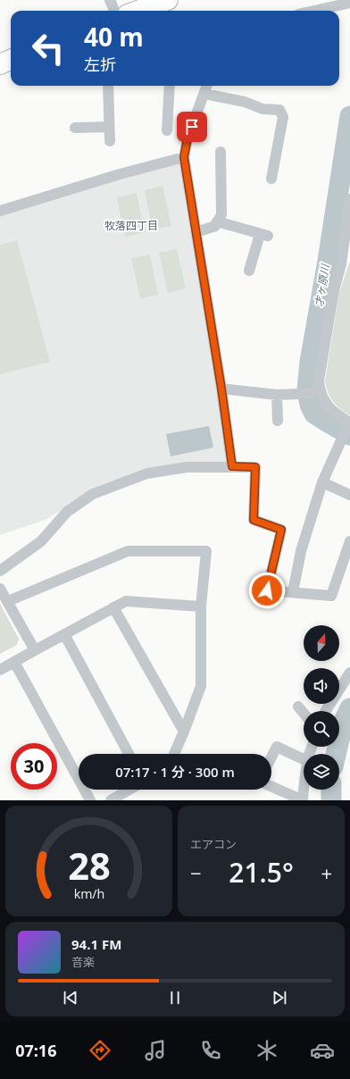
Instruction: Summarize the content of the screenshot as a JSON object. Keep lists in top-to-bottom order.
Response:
{
  "districts": ["牧落四丁目"],
  "water": ["才ヶ原川"],
  "north": "top",
  "page": {
    "turn": ["40 m", "左折"],
    "limit": "30",
    "trip": "07:17 · 1 分 · 300 m",
    "tile": "エアコン",
    "heat": ["−", "21.5°", "+"],
    "song": ["94.1 FM", "音楽"],
    "tabs": "07:16",
    "gauge": ["28", "km/h"]
  }
}
